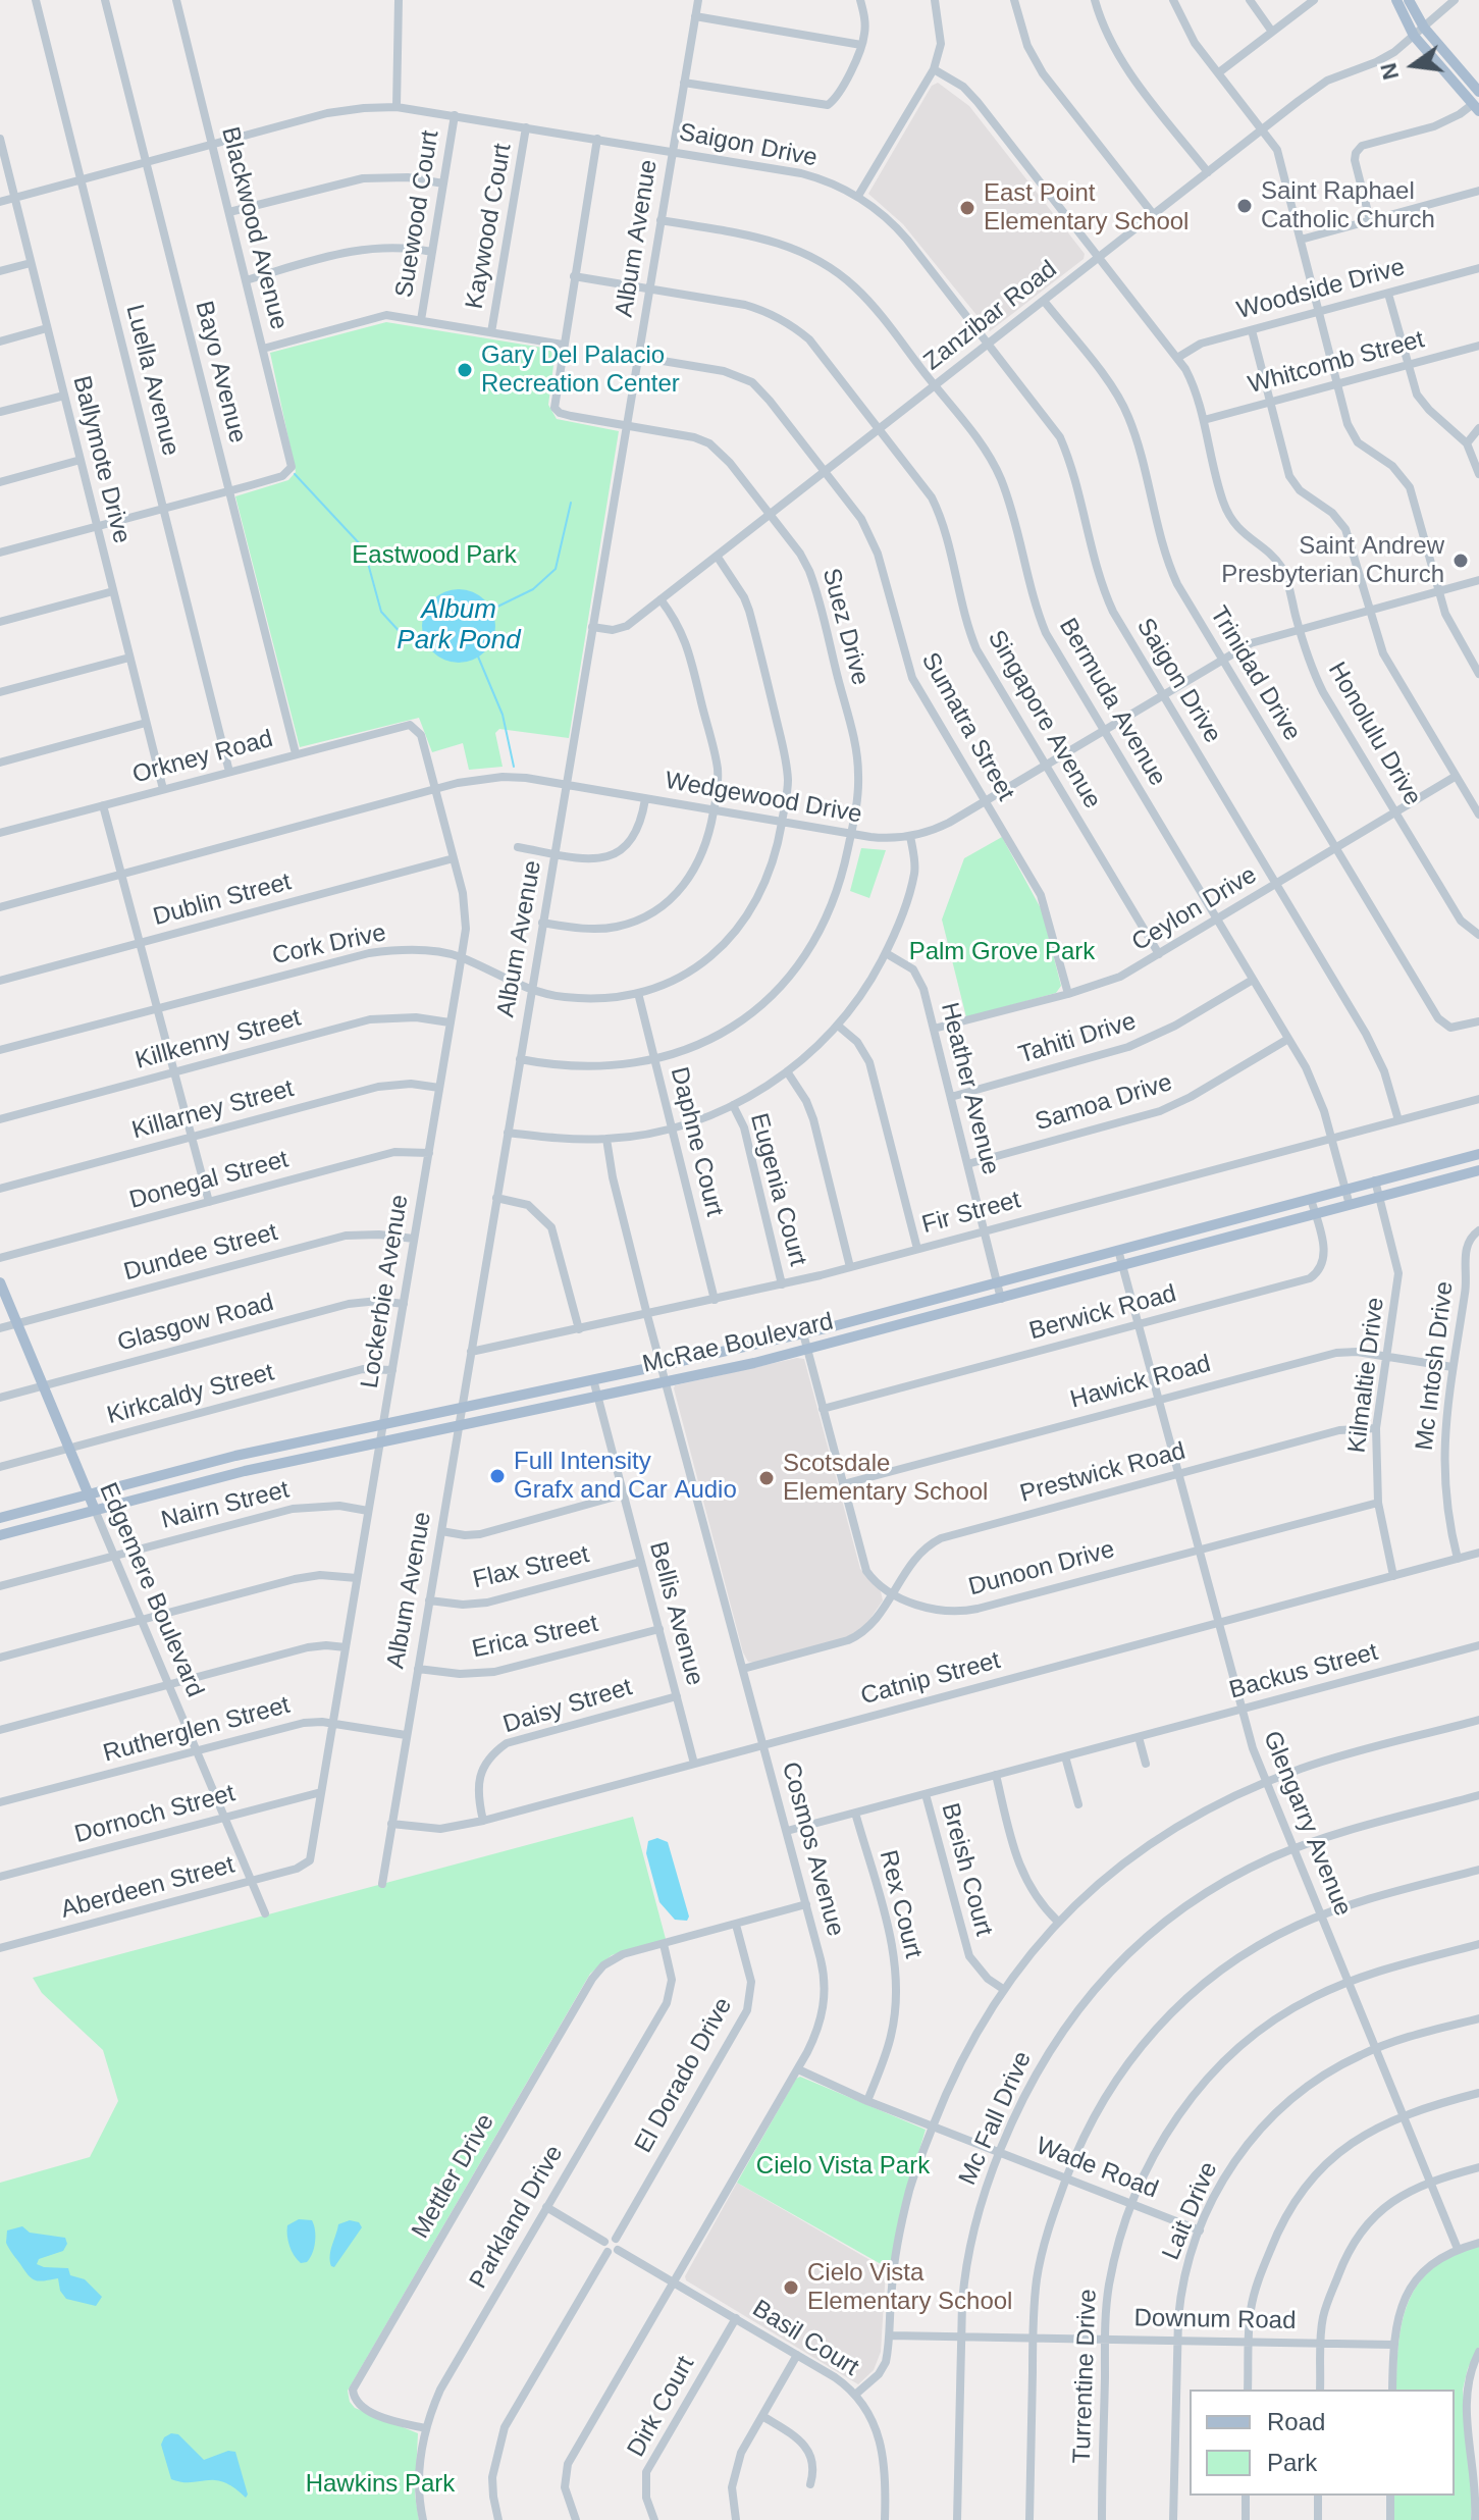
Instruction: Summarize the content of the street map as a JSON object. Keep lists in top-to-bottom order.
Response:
{
  "streets": {
    "main road": ["McRae Boulevard", "Edgemere Boulevard"],
    "street": [
      "Saigon Drive",
      "Suewood Court",
      "Kaywood Court",
      "Blackwood Avenue",
      "Album Avenue",
      "Woodside Drive",
      "Zanzibar Road",
      "Whitcomb Street",
      "Bayo Avenue",
      "Luella Avenue",
      "Ballymote Drive",
      "Suez Drive",
      "Trinidad Drive",
      "Bermuda Avenue",
      "Singapore Avenue",
      "Sumatra Street",
      "Honolulu Drive",
      "Orkney Road",
      "Wedgewood Drive",
      "Dublin Street",
      "Ceylon Drive",
      "Cork Drive",
      "Tahiti Drive",
      "Killkenny Street",
      "Heather Avenue",
      "Samoa Drive",
      "Killarney Street",
      "Daphne Court",
      "Donegal Street",
      "Eugenia Court",
      "Fir Street",
      "Dundee Street",
      "Lockerbie Avenue",
      "Berwick Road",
      "Glasgow Road",
      "Mc Intosh Drive",
      "Kilmaltie Drive",
      "Hawick Road",
      "Kirkcaldy Street",
      "Prestwick Road",
      "Nairn Street",
      "Flax Street",
      "Dunoon Drive",
      "Bellis Avenue",
      "Erica Street",
      "Backus Street",
      "Catnip Street",
      "Daisy Street",
      "Rutherglen Street",
      "Dornoch Street",
      "Glengarry Avenue",
      "Cosmos Avenue",
      "Breish Court",
      "Aberdeen Street",
      "Rex Court",
      "El Dorado Drive",
      "Mc Fall Drive",
      "Wade Road",
      "Mettler Drive",
      "Lait Drive",
      "Parkland Drive",
      "Downum Road",
      "Basil Court",
      "Turrentine Drive",
      "Dirk Court"
    ]
  },
  "crossings": [
    ["Saigon Drive", "Suewood Court"],
    ["Saigon Drive", "Kaywood Court"],
    ["Saigon Drive", "Blackwood Avenue"],
    ["Saigon Drive", "Album Avenue"],
    ["Saigon Drive", "Zanzibar Road"],
    ["Saigon Drive", "Bayo Avenue"],
    ["Saigon Drive", "Luella Avenue"],
    ["Saigon Drive", "Ballymote Drive"],
    ["Saigon Drive", "Suez Drive"],
    ["Saigon Drive", "Wedgewood Drive"],
    ["Saigon Drive", "Ceylon Drive"],
    ["Saigon Drive", "Fir Street"],
    ["Blackwood Avenue", "Bayo Avenue"],
    ["Album Avenue", "Zanzibar Road"],
    ["Album Avenue", "Suez Drive"],
    ["Album Avenue", "Bermuda Avenue"],
    ["Album Avenue", "Singapore Avenue"],
    ["Album Avenue", "Sumatra Street"],
    ["Album Avenue", "Wedgewood Drive"],
    ["Album Avenue", "Cork Drive"],
    ["Album Avenue", "Fir Street"],
    ["Album Avenue", "McRae Boulevard"],
    ["Album Avenue", "Flax Street"],
    ["Album Avenue", "Erica Street"],
    ["Album Avenue", "Catnip Street"],
    ["Album Avenue", "Rutherglen Street"],
    ["Woodside Drive", "Honolulu Drive"],
    ["Zanzibar Road", "Suez Drive"],
    ["Zanzibar Road", "Trinidad Drive"],
    ["Zanzibar Road", "Bermuda Avenue"],
    ["Zanzibar Road", "Singapore Avenue"],
    ["Zanzibar Road", "Sumatra Street"],
    ["Zanzibar Road", "Honolulu Drive"],
    ["Zanzibar Road", "Cork Drive"],
    ["Whitcomb Street", "Honolulu Drive"],
    ["Bayo Avenue", "Orkney Road"],
    ["Luella Avenue", "Orkney Road"],
    ["Ballymote Drive", "Orkney Road"],
    ["Suez Drive", "Singapore Avenue"],
    ["Suez Drive", "Wedgewood Drive"],
    ["Suez Drive", "Daphne Court"],
    ["Trinidad Drive", "Wedgewood Drive"],
    ["Trinidad Drive", "Ceylon Drive"],
    ["Bermuda Avenue", "Wedgewood Drive"],
    ["Bermuda Avenue", "Ceylon Drive"],
    ["Bermuda Avenue", "Tahiti Drive"],
    ["Bermuda Avenue", "Samoa Drive"],
    ["Bermuda Avenue", "Fir Street"],
    ["Bermuda Avenue", "McRae Boulevard"],
    ["Singapore Avenue", "Wedgewood Drive"],
    ["Singapore Avenue", "Ceylon Drive"],
    ["Sumatra Street", "Wedgewood Drive"],
    ["Sumatra Street", "Ceylon Drive"],
    ["Honolulu Drive", "Wedgewood Drive"],
    ["Honolulu Drive", "Ceylon Drive"],
    ["Orkney Road", "Lockerbie Avenue"],
    ["Wedgewood Drive", "Cork Drive"],
    ["Wedgewood Drive", "Lockerbie Avenue"],
    ["Dublin Street", "Lockerbie Avenue"],
    ["Ceylon Drive", "Heather Avenue"],
    ["Cork Drive", "Daphne Court"],
    ["Cork Drive", "Lockerbie Avenue"],
    ["Tahiti Drive", "Heather Avenue"],
    ["Killkenny Street", "Lockerbie Avenue"],
    ["Heather Avenue", "Samoa Drive"],
    ["Heather Avenue", "Fir Street"],
    ["Heather Avenue", "McRae Boulevard"],
    ["Killarney Street", "Lockerbie Avenue"],
    ["Daphne Court", "Fir Street"],
    ["Donegal Street", "Lockerbie Avenue"],
    ["Eugenia Court", "Fir Street"],
    ["Fir Street", "Cosmos Avenue"],
    ["Dundee Street", "Lockerbie Avenue"],
    ["Dundee Street", "Edgemere Boulevard"],
    ["Lockerbie Avenue", "Glasgow Road"],
    ["Lockerbie Avenue", "McRae Boulevard"],
    ["Lockerbie Avenue", "Kirkcaldy Street"],
    ["Lockerbie Avenue", "Nairn Street"],
    ["Lockerbie Avenue", "Rutherglen Street"],
    ["Lockerbie Avenue", "Dornoch Street"],
    ["Lockerbie Avenue", "Aberdeen Street"],
    ["Berwick Road", "McRae Boulevard"],
    ["Berwick Road", "Dunoon Drive"],
    ["Berwick Road", "Glengarry Avenue"],
    ["Glasgow Road", "Edgemere Boulevard"],
    ["McRae Boulevard", "Kilmaltie Drive"],
    ["McRae Boulevard", "Dunoon Drive"],
    ["McRae Boulevard", "Edgemere Boulevard"],
    ["McRae Boulevard", "Bellis Avenue"],
    ["McRae Boulevard", "Glengarry Avenue"],
    ["McRae Boulevard", "Cosmos Avenue"],
    ["Mc Intosh Drive", "Hawick Road"],
    ["Mc Intosh Drive", "Catnip Street"],
    ["Kilmaltie Drive", "Hawick Road"],
    ["Kilmaltie Drive", "Prestwick Road"],
    ["Kilmaltie Drive", "Dunoon Drive"],
    ["Kilmaltie Drive", "Catnip Street"],
    ["Hawick Road", "Dunoon Drive"],
    ["Hawick Road", "Glengarry Avenue"],
    ["Kirkcaldy Street", "Edgemere Boulevard"],
    ["Prestwick Road", "Dunoon Drive"],
    ["Prestwick Road", "Glengarry Avenue"],
    ["Prestwick Road", "Cosmos Avenue"],
    ["Nairn Street", "Edgemere Boulevard"],
    ["Flax Street", "Bellis Avenue"],
    ["Dunoon Drive", "Glengarry Avenue"],
    ["Edgemere Boulevard", "Rutherglen Street"],
    ["Edgemere Boulevard", "Dornoch Street"],
    ["Edgemere Boulevard", "Aberdeen Street"],
    ["Bellis Avenue", "Erica Street"],
    ["Bellis Avenue", "Catnip Street"],
    ["Bellis Avenue", "Daisy Street"],
    ["Backus Street", "Glengarry Avenue"],
    ["Backus Street", "Cosmos Avenue"],
    ["Backus Street", "Breish Court"],
    ["Backus Street", "Rex Court"],
    ["Catnip Street", "Daisy Street"],
    ["Catnip Street", "Glengarry Avenue"],
    ["Catnip Street", "Cosmos Avenue"],
    ["Glengarry Avenue", "Mc Fall Drive"],
    ["Glengarry Avenue", "Lait Drive"],
    ["Glengarry Avenue", "Turrentine Drive"],
    ["Cosmos Avenue", "Wade Road"],
    ["Cosmos Avenue", "Basil Court"],
    ["Rex Court", "Wade Road"],
    ["Mc Fall Drive", "Wade Road"],
    ["Mc Fall Drive", "Downum Road"],
    ["Wade Road", "Lait Drive"],
    ["Wade Road", "Turrentine Drive"],
    ["Mettler Drive", "Parkland Drive"],
    ["Lait Drive", "Downum Road"],
    ["Downum Road", "Turrentine Drive"],
    ["Basil Court", "Dirk Court"]
  ],
  "water": ["Album Park Pond"],
  "parks": [
    "Eastwood Park",
    "Palm Grove Park",
    "Cielo Vista Park",
    "Hawkins Park"
  ],
  "places": [
    "Saint Raphael Catholic Church",
    "East Point Elementary School",
    "Gary Del Palacio Recreation Center",
    "Saint Andrew Presbyterian Church",
    "Full Intensity Grafx and Car Audio",
    "Scotsdale Elementary School",
    "Cielo Vista Elementary School"
  ],
  "legend": ["Road", "Park"],
  "north": "left"
}
